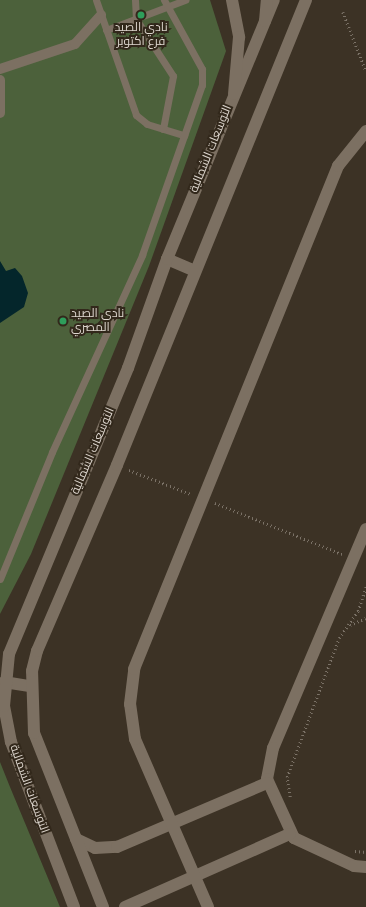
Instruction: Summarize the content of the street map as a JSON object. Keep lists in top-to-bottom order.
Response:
{
  "streets": {
    "street": ["التوسعات الشمالية"]
  },
  "places": ["نادي الصيد فرع اكتوبر", "نادى الصيد المصري"]
}
